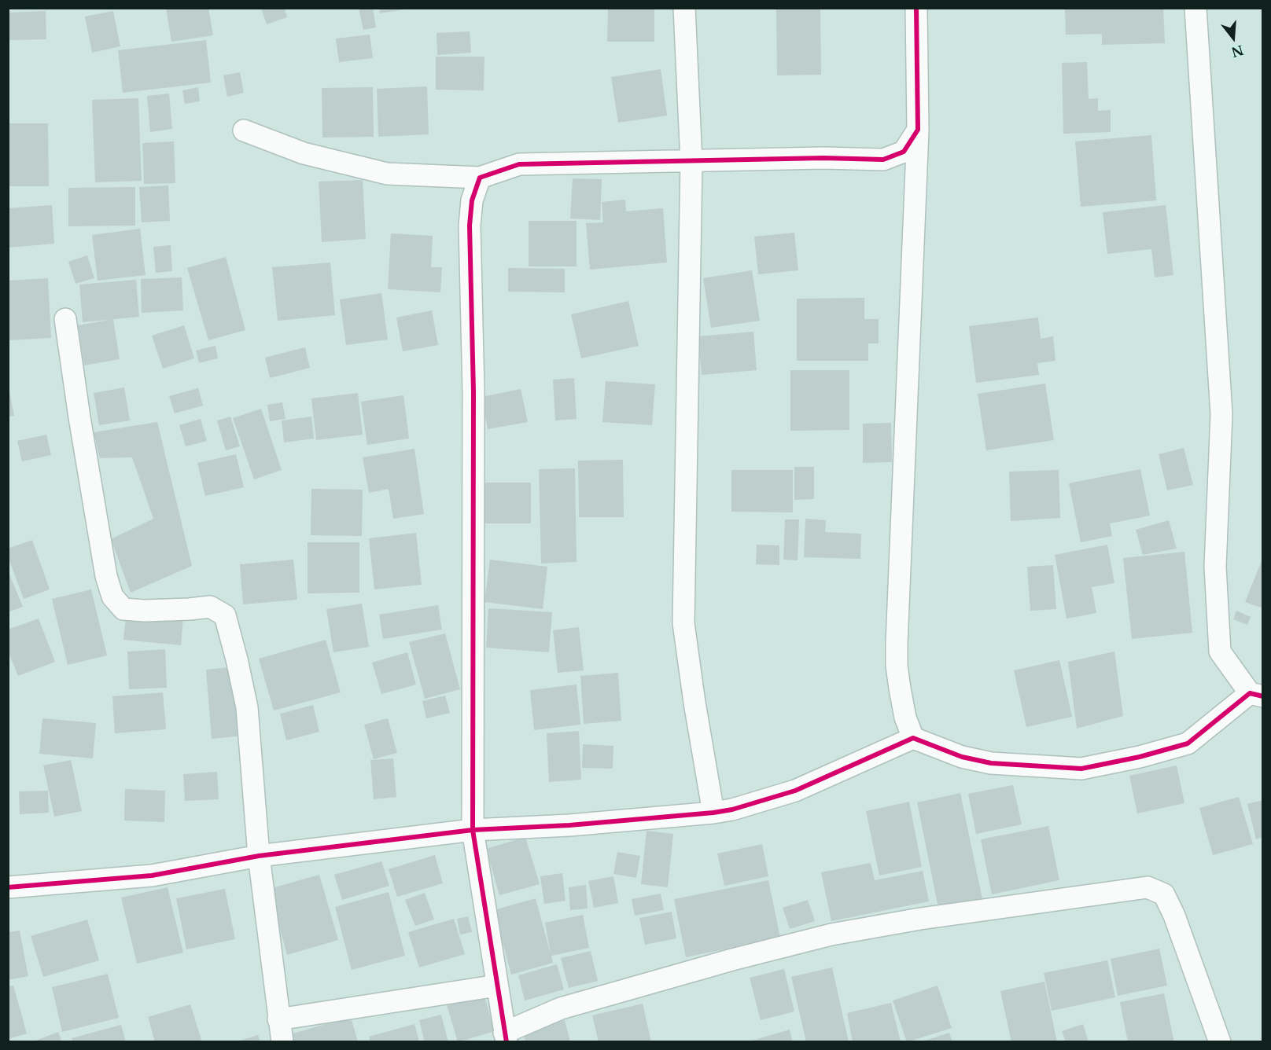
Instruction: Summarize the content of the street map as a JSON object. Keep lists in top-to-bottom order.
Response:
{
  "north": "bottom"
}
